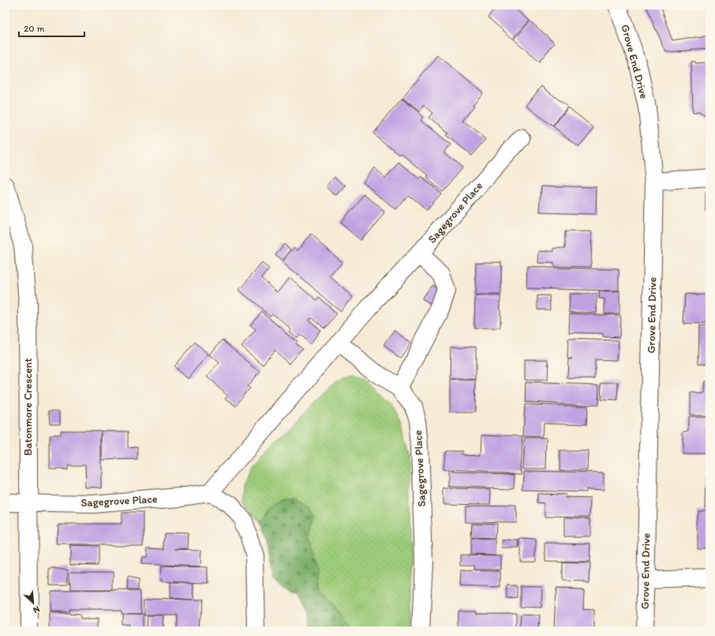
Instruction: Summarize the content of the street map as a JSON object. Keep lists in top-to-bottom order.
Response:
{
  "streets": {
    "street": ["Grove End Drive", "Sagegrove Place", "Batonmore Crescent"]
  },
  "crossings": [
    ["Sagegrove Place", "Batonmore Crescent"]
  ],
  "scale_bar": "20 m",
  "north": "bottom right"
}
